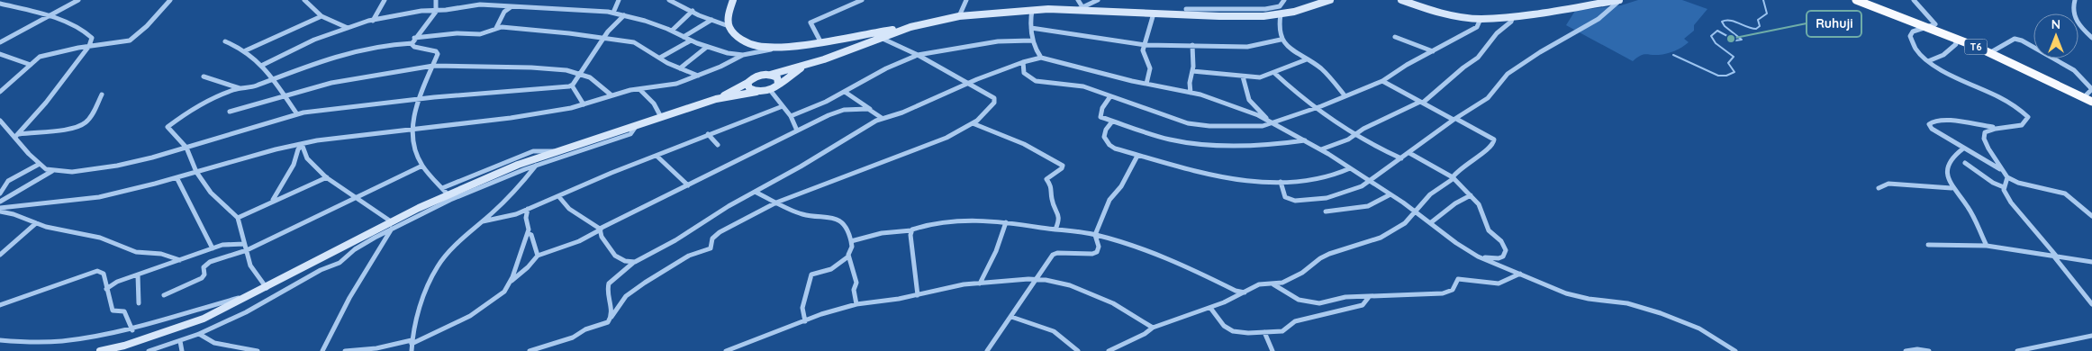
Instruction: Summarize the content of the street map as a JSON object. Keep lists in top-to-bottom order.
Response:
{
  "streets": {
    "highway": ["T6"]
  },
  "places": ["Ruhuji"],
  "north": "top"
}
